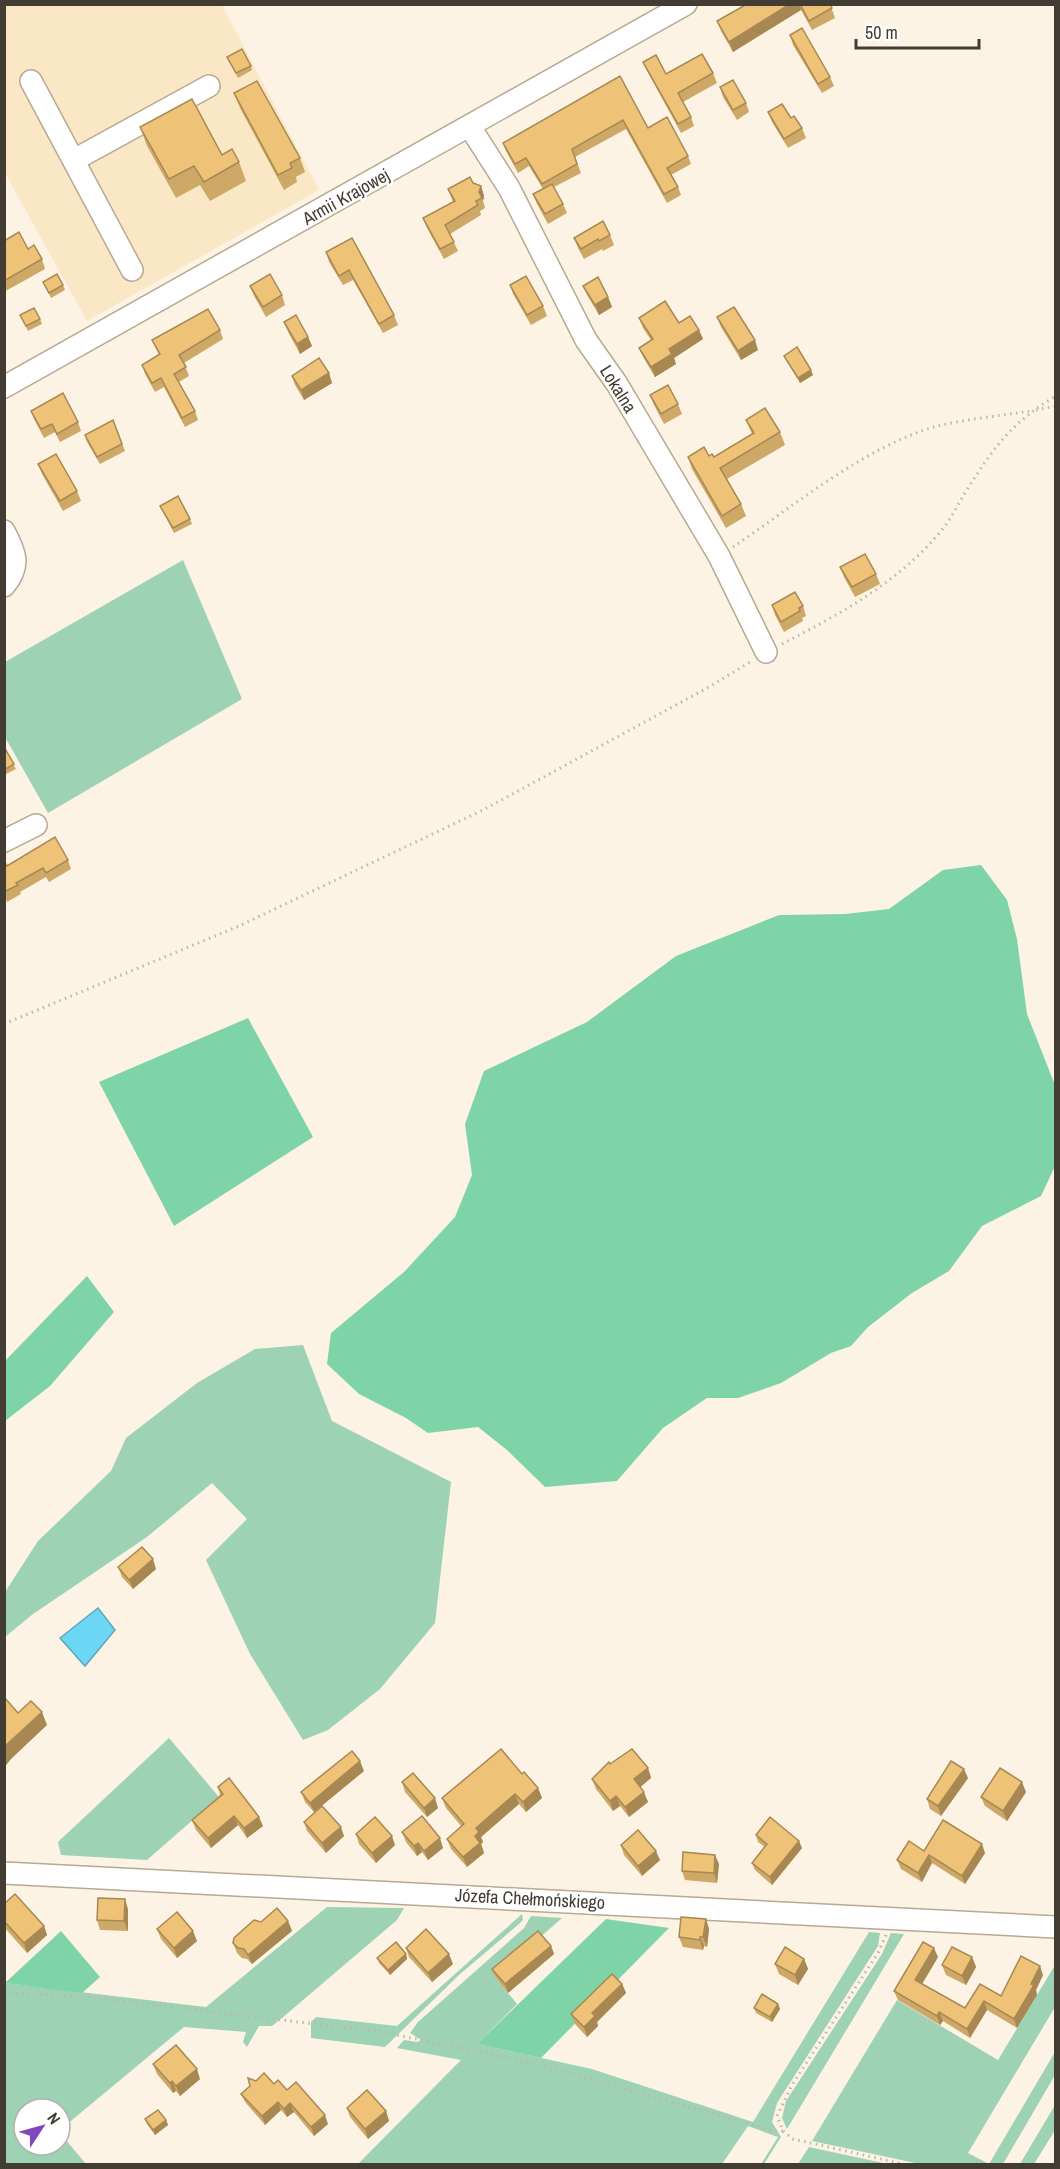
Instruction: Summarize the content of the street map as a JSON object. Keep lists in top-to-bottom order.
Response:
{
  "streets": {
    "street": ["Armii Krajowej", "Lokalna", "Józefa Chełmońskiego"]
  },
  "crossings": [
    ["Armii Krajowej", "Lokalna"]
  ],
  "scale_bar": "50 m",
  "north": "top right"
}
